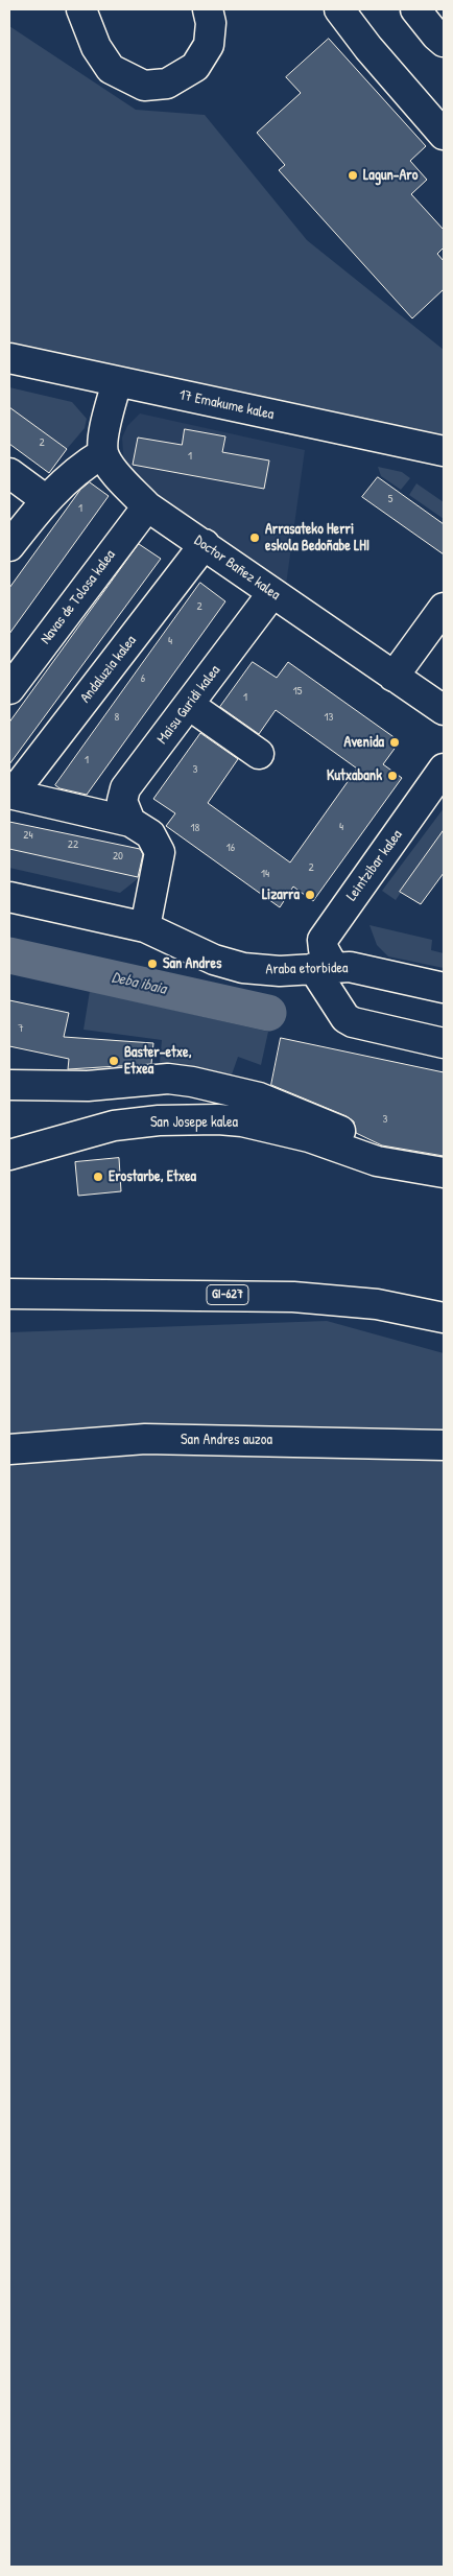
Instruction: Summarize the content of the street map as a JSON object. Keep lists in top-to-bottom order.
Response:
{
  "streets": {
    "street": [
      "17 Emakume kalea",
      "Doctor Bañez kalea",
      "Navas de Tolosa kalea",
      "Andaluzia kalea",
      "Maisu Guridi kalea",
      "Leintzibar kalea",
      "Araba etorbidea",
      "San Josepe kalea",
      "GI-627",
      "San Andres auzoa"
    ]
  },
  "crossings": [
    ["Doctor Bañez kalea", "Navas de Tolosa kalea"],
    ["Doctor Bañez kalea", "Andaluzia kalea"],
    ["Doctor Bañez kalea", "Maisu Guridi kalea"],
    ["Leintzibar kalea", "Araba etorbidea"]
  ],
  "water": ["Deba ibaia"],
  "places": [
    "Lagun-Aro",
    "Arrasateko Herri eskola Bedoñabe LHI",
    "Avenida",
    "Kutxabank",
    "Lizarra",
    "San Andres",
    "Baster-etxe, Etxea",
    "Erostarbe, Etxea"
  ],
  "house_numbers": [
    "2",
    "1",
    "5",
    "1",
    "2",
    "4",
    "6",
    "15",
    "1",
    "8",
    "13",
    "1",
    "3",
    "4",
    "18",
    "24",
    "22",
    "16",
    "20",
    "2",
    "14",
    "7",
    "3"
  ]
}
